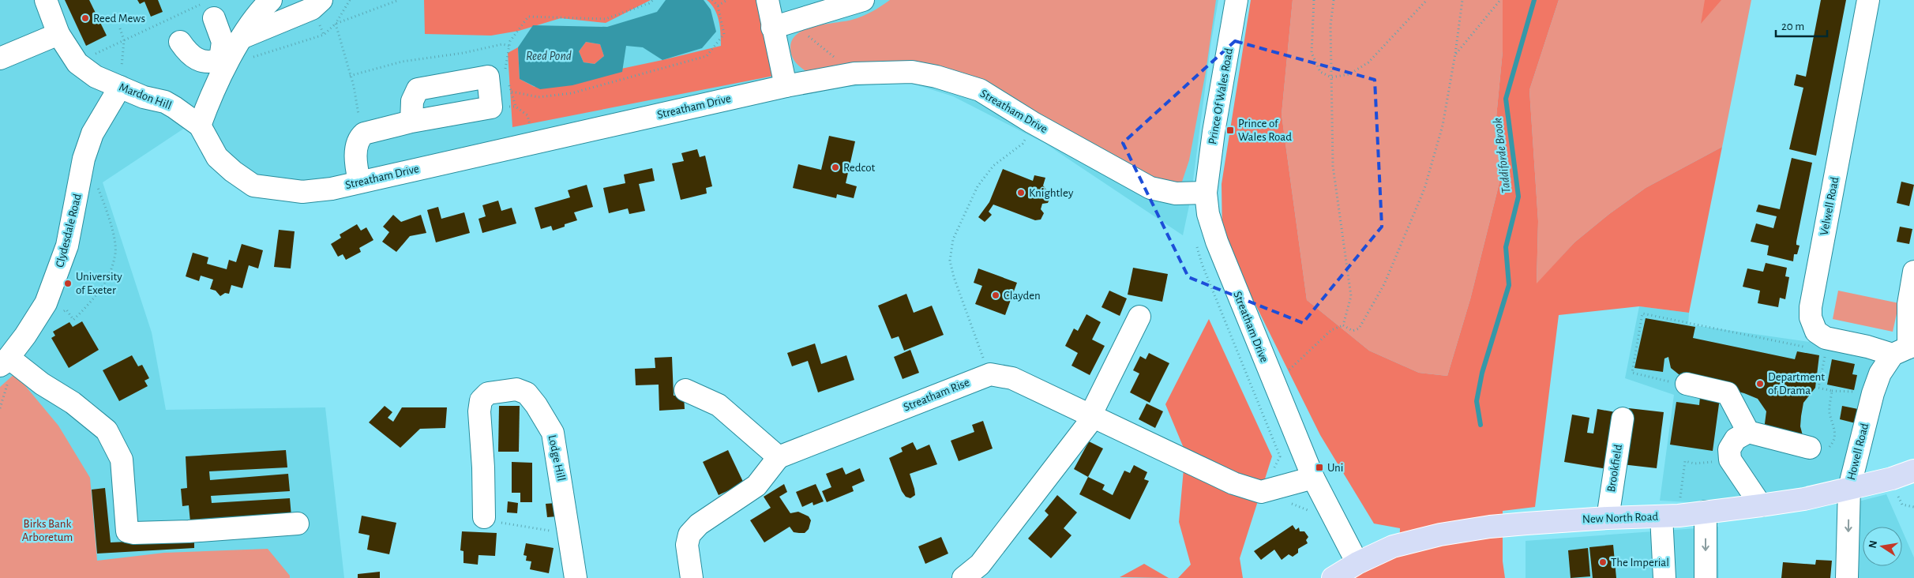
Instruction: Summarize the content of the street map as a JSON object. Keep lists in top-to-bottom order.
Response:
{
  "streets": {
    "main road": ["New North Road"],
    "street": [
      "Mardon Hill",
      "Prince Of Wales Road",
      "Streatham Drive",
      "Velwell Road",
      "Clydesdale Road",
      "Streatham Rise",
      "Howell Road",
      "Lodge Hill",
      "Brookfield"
    ]
  },
  "crossings": [
    ["Mardon Hill", "Streatham Drive"],
    ["Mardon Hill", "Clydesdale Road"],
    ["Prince Of Wales Road", "Streatham Drive"],
    ["Streatham Drive", "New North Road"],
    ["Velwell Road", "Howell Road"],
    ["Howell Road", "New North Road"],
    ["Brookfield", "New North Road"]
  ],
  "water": ["Reed Pond", "Taddiforde Brook"],
  "parks": ["Birks Bank Arboretum"],
  "places": {
    "other": [
      "Reed Mews",
      "Redcot",
      "Knightley",
      "University of Exeter",
      "Clayden",
      "Department of Drama",
      "The Imperial"
    ],
    "transit": ["Prince of Wales Road", "Uni"]
  },
  "scale_bar": "20 m",
  "north": "left"
}
